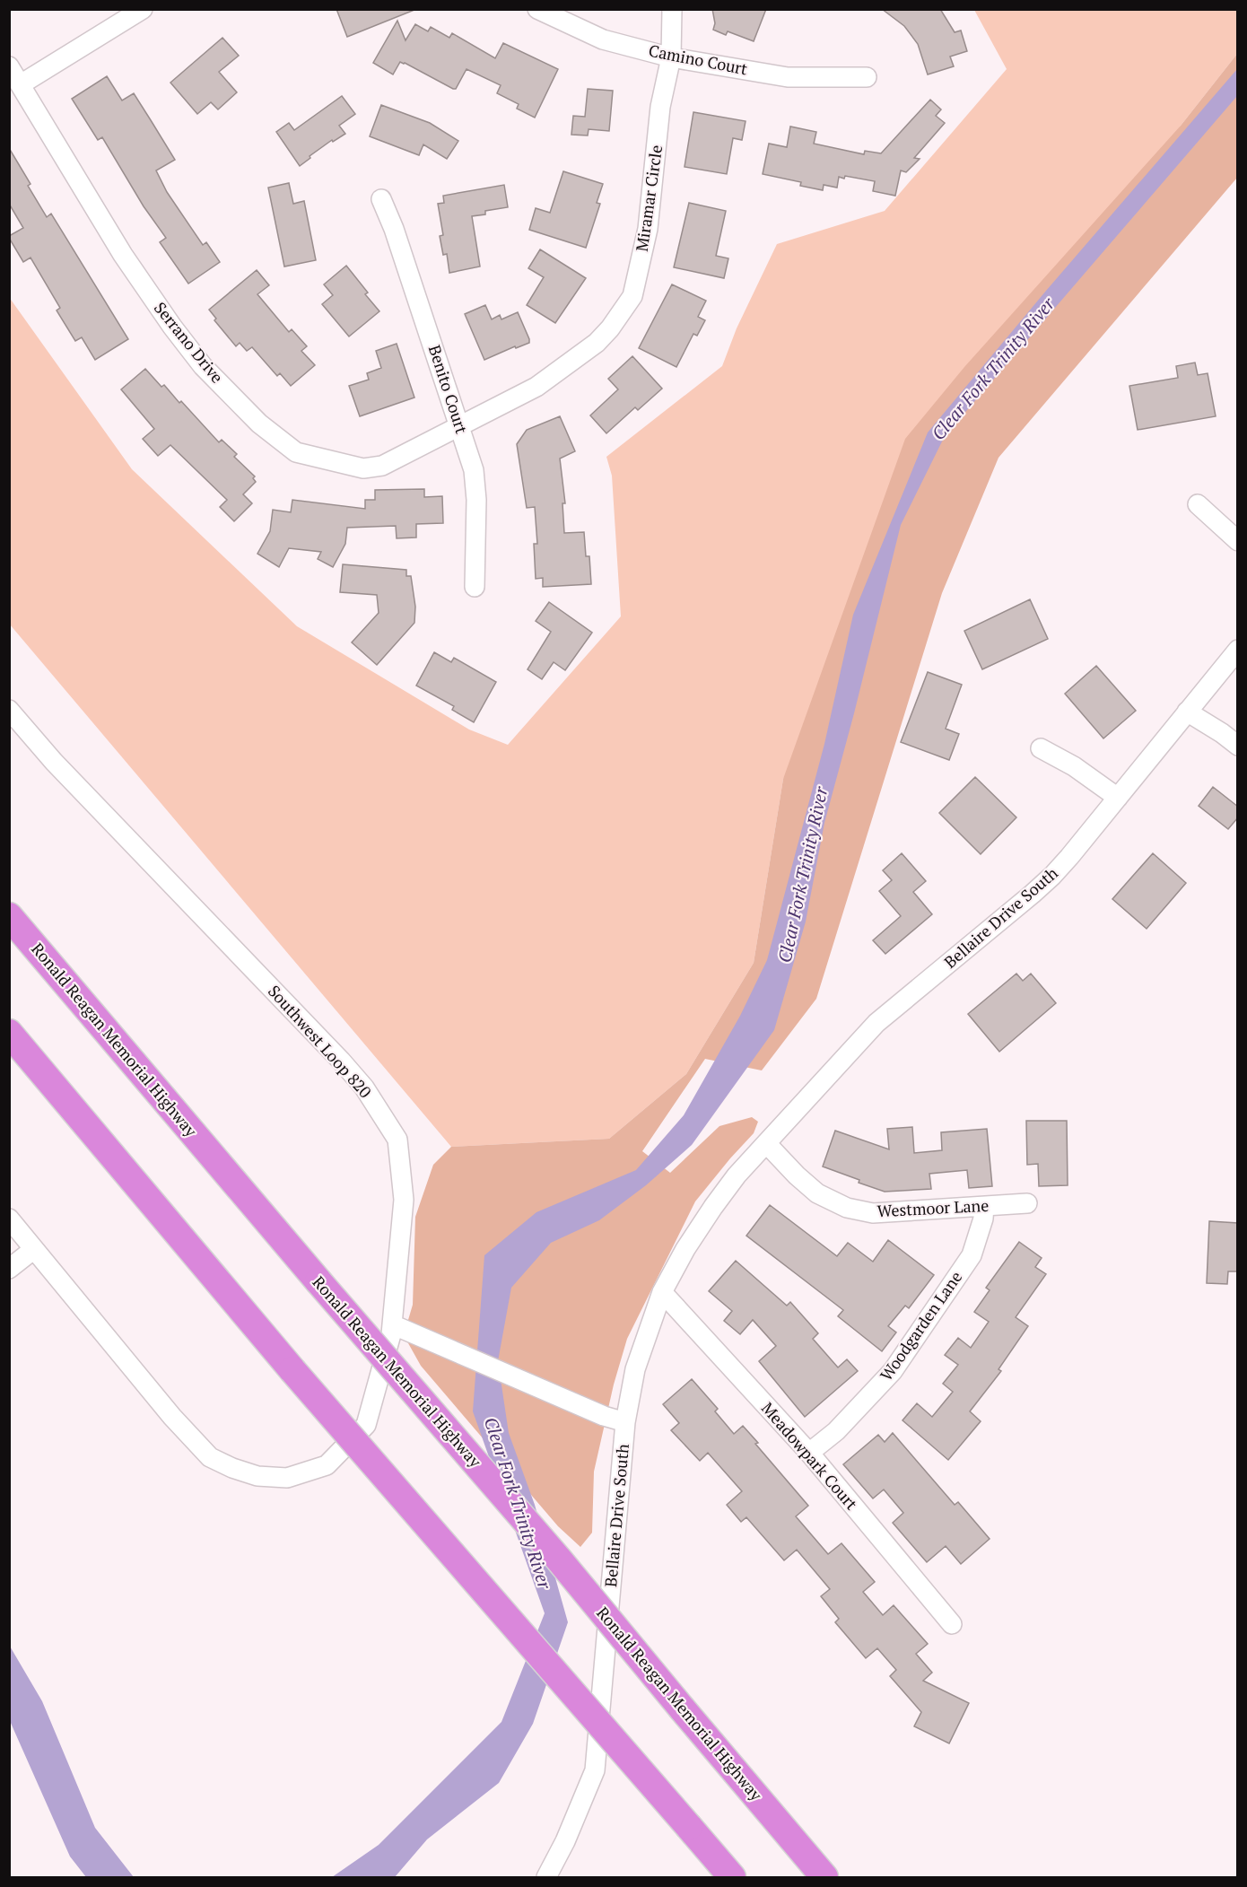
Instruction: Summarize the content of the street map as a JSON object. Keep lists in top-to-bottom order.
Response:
{
  "streets": {
    "highway": ["Ronald Reagan Memorial Highway"],
    "street": [
      "Camino Court",
      "Miramar Circle",
      "Serrano Drive",
      "Benito Court",
      "Bellaire Drive South",
      "Southwest Loop 820",
      "Westmoor Lane",
      "Woodgarden Lane",
      "Meadowpark Court"
    ]
  },
  "crossings": [
    ["Camino Court", "Miramar Circle"],
    ["Miramar Circle", "Serrano Drive"],
    ["Miramar Circle", "Benito Court"],
    ["Serrano Drive", "Benito Court"],
    ["Bellaire Drive South", "Westmoor Lane"],
    ["Bellaire Drive South", "Meadowpark Court"],
    ["Westmoor Lane", "Woodgarden Lane"],
    ["Woodgarden Lane", "Meadowpark Court"]
  ],
  "water": ["Clear Fork Trinity River"]
}
